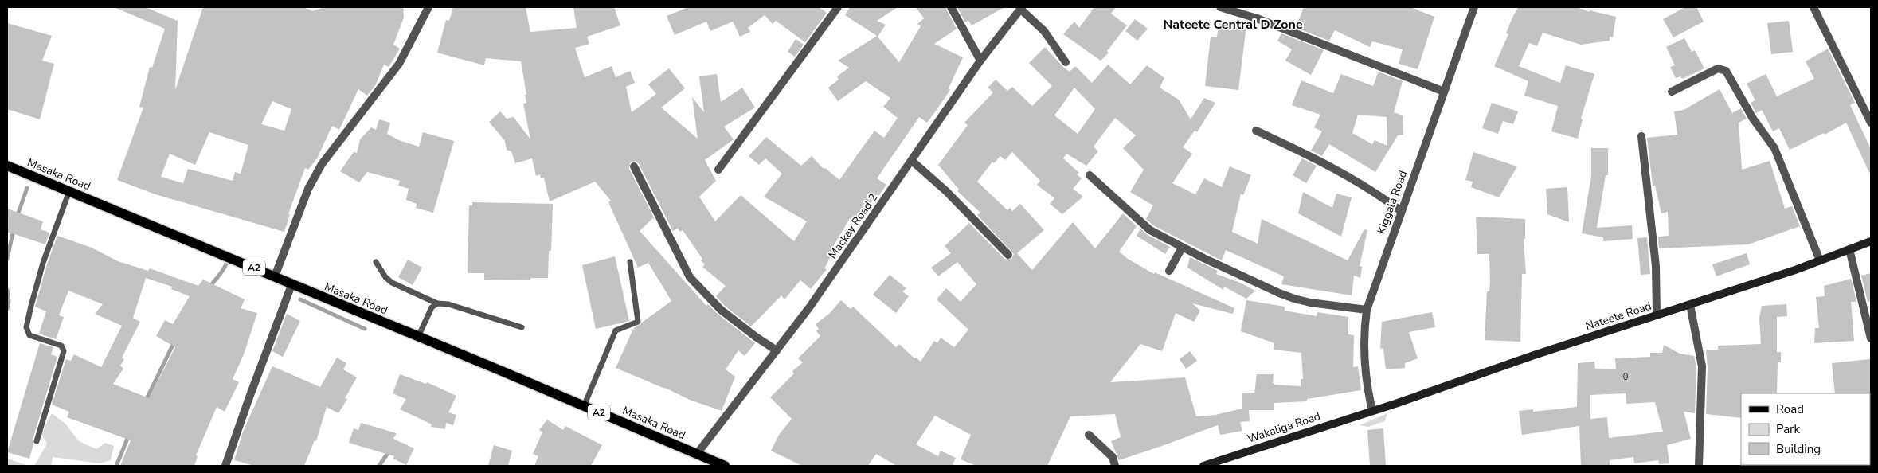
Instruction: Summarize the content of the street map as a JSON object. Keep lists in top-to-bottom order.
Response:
{
  "streets": {
    "main road": [
      "Masaka Road",
      "A2",
      "Nateete Road",
      "Wakaliga Road"
    ],
    "street": ["Kiggala Road", "Mackay Road 2"]
  },
  "crossings": [
    ["Masaka Road", "Mackay Road 2"],
    ["Masaka Road", "A2"],
    ["Kiggala Road", "Nateete Road"],
    ["Kiggala Road", "Wakaliga Road"],
    ["Mackay Road 2", "A2"],
    ["Nateete Road", "Wakaliga Road"]
  ],
  "districts": ["Nateete Central D Zone"],
  "house_numbers": ["0"],
  "legend": ["Road", "Park", "Building"]
}
